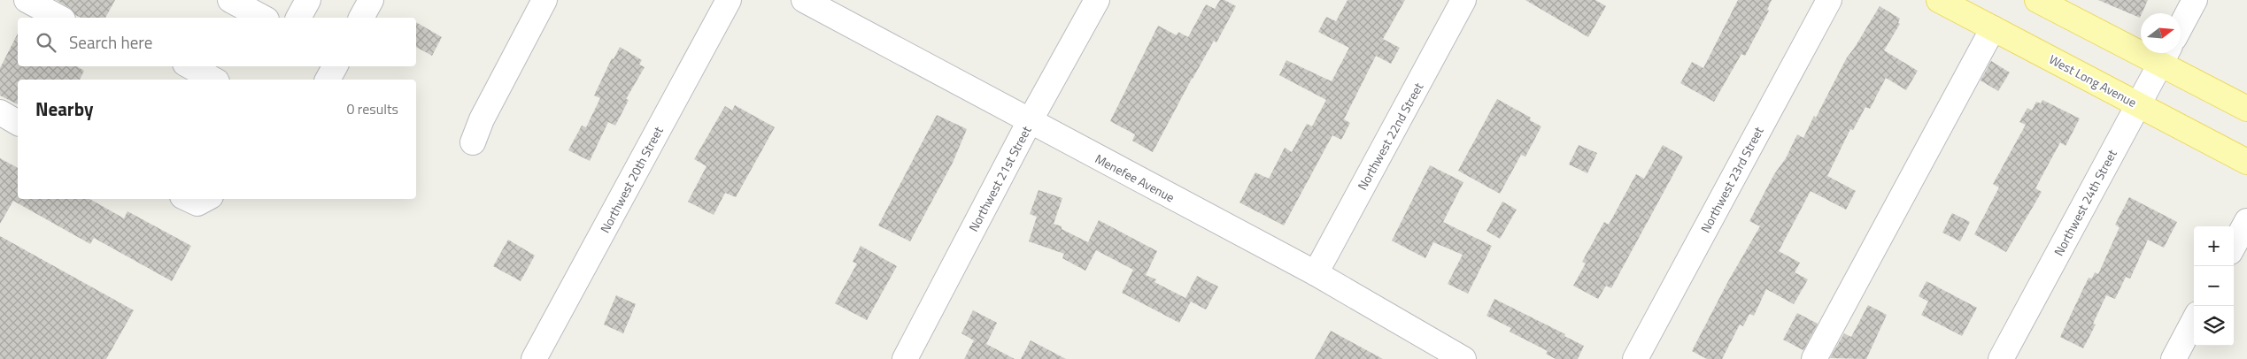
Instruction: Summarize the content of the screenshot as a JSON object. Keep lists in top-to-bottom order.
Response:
{
  "streets": {
    "main road": ["West Long Avenue"],
    "street": [
      "Northwest 22nd Street",
      "Menefee Avenue",
      "Northwest 21st Street",
      "Northwest 20th Street",
      "Northwest 23rd Street",
      "Northwest 24th Street"
    ]
  },
  "crossings": [
    ["West Long Avenue", "Northwest 24th Street"],
    ["Northwest 22nd Street", "Menefee Avenue"],
    ["Menefee Avenue", "Northwest 21st Street"]
  ],
  "north": "right",
  "page": {
    "search": "Search here",
    "heading": ["Nearby", "0 results"],
    "map_buttons": ["+", "−"]
  }
}
